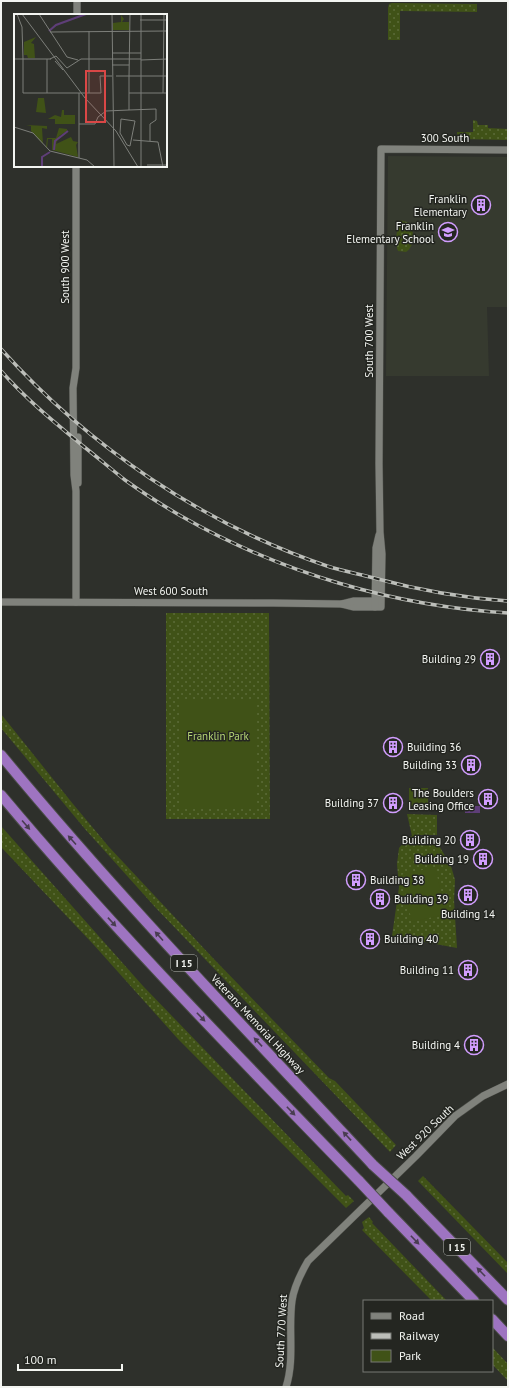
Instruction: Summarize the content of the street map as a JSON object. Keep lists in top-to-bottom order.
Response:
{
  "streets": {
    "highway": ["I 15", "Veterans Memorial Highway"],
    "street": [
      "300 South",
      "South 900 West",
      "South 700 West",
      "West 600 South",
      "West 920 South",
      "South 770 West"
    ]
  },
  "crossings": [
    ["300 South", "South 700 West"],
    ["South 900 West", "West 600 South"],
    ["South 700 West", "West 600 South"],
    ["West 920 South", "South 770 West"]
  ],
  "parks": ["Franklin Park"],
  "places": {
    "building": [
      "Franklin Elementary",
      "Building 29",
      "Building 36",
      "Building 33",
      "The Boulders Leasing Office",
      "Building 37",
      "Building 20",
      "Building 19",
      "Building 38",
      "Building 14",
      "Building 39",
      "Building 40",
      "Building 11",
      "Building 4"
    ],
    "school or university": ["Franklin Elementary School"]
  },
  "legend": ["Road", "Railway", "Park"],
  "scale_bar": "100 m"
}
